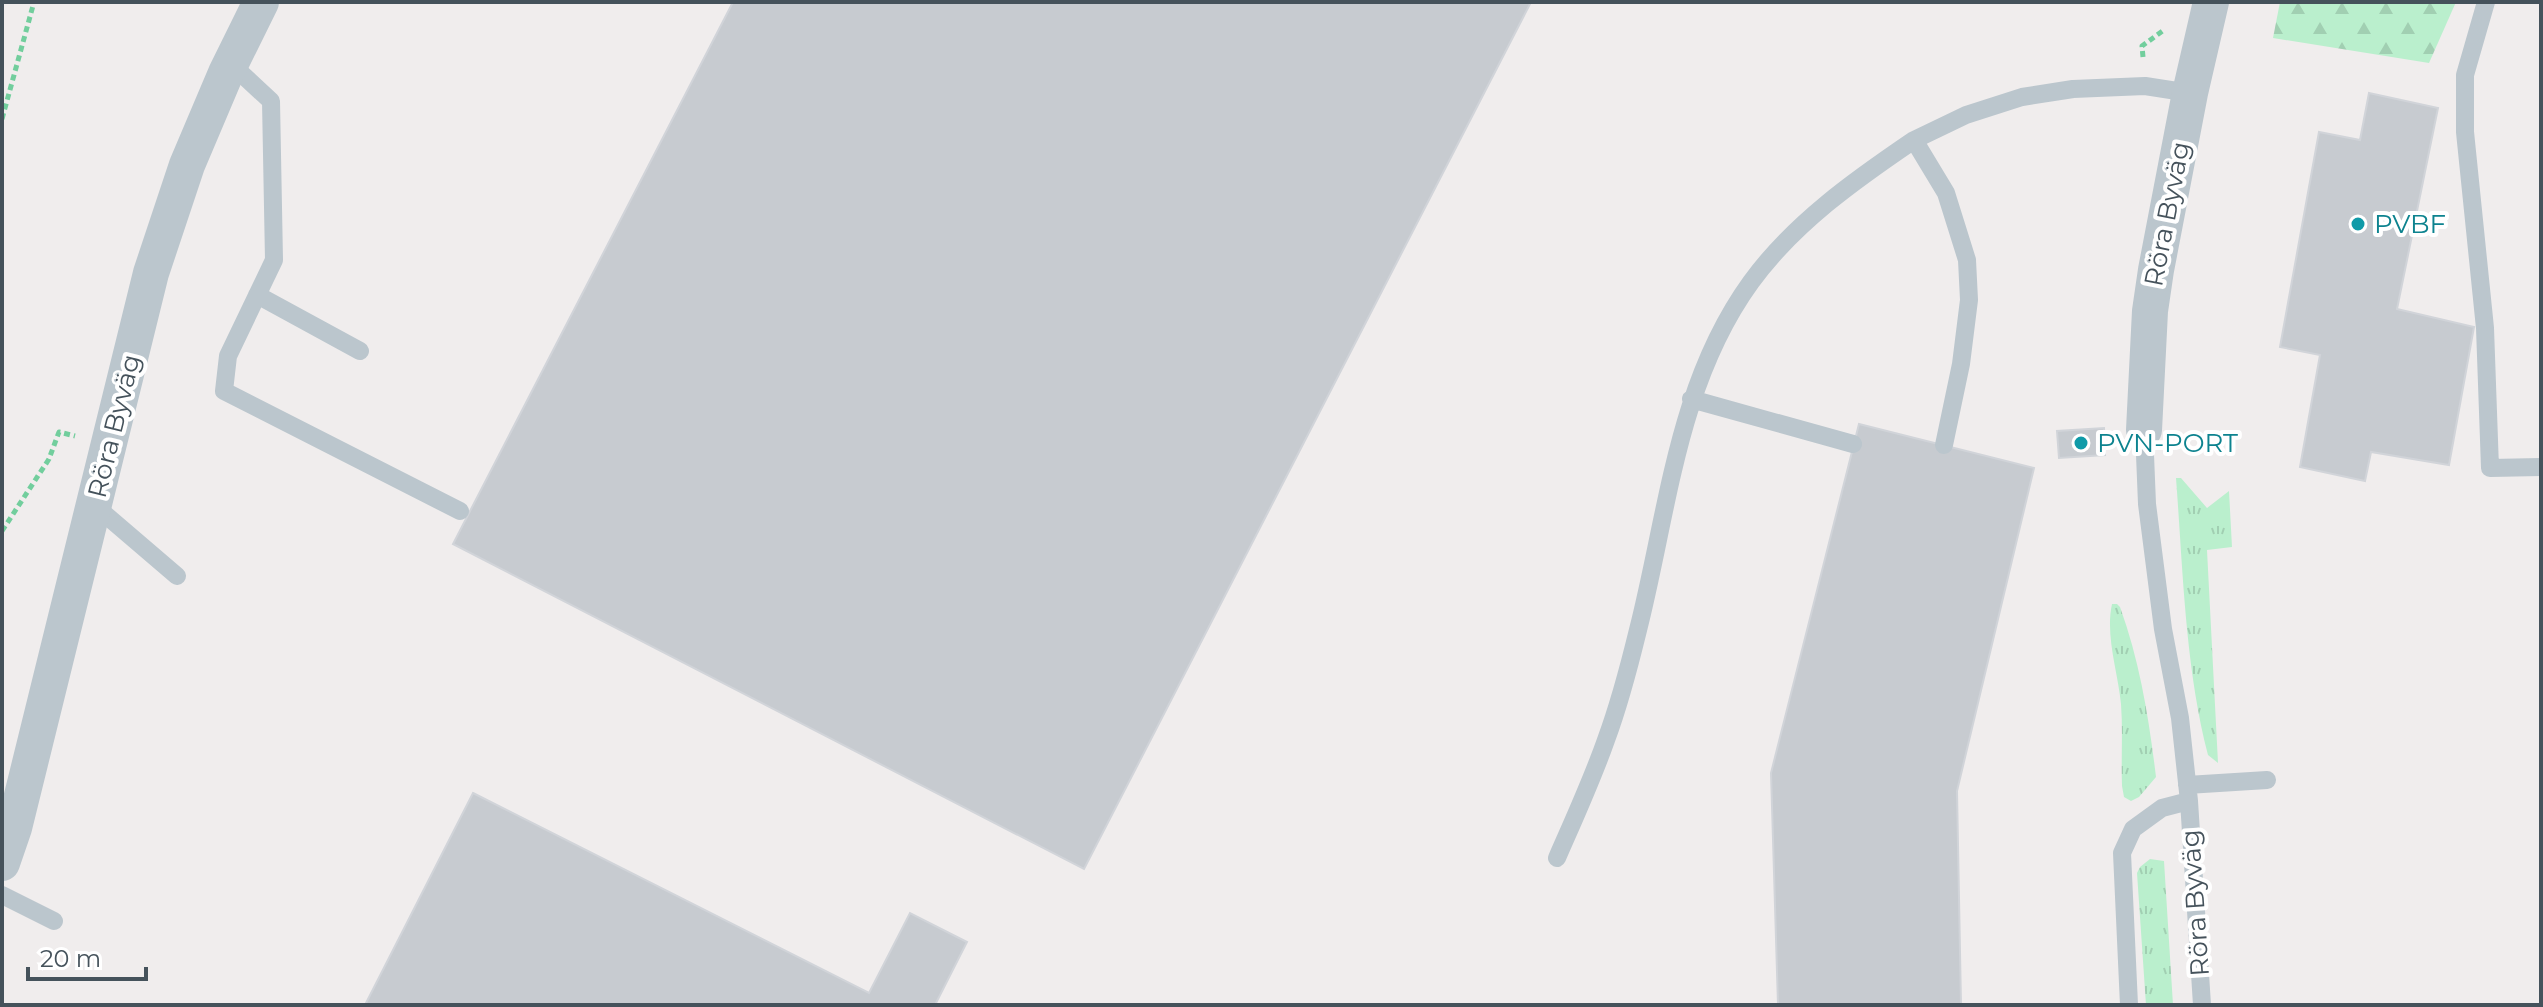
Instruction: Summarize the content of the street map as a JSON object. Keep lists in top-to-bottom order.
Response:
{
  "streets": {
    "street": ["Röra Byväg"]
  },
  "places": ["PVBF", "PVN-PORT"],
  "scale_bar": "20 m"
}
